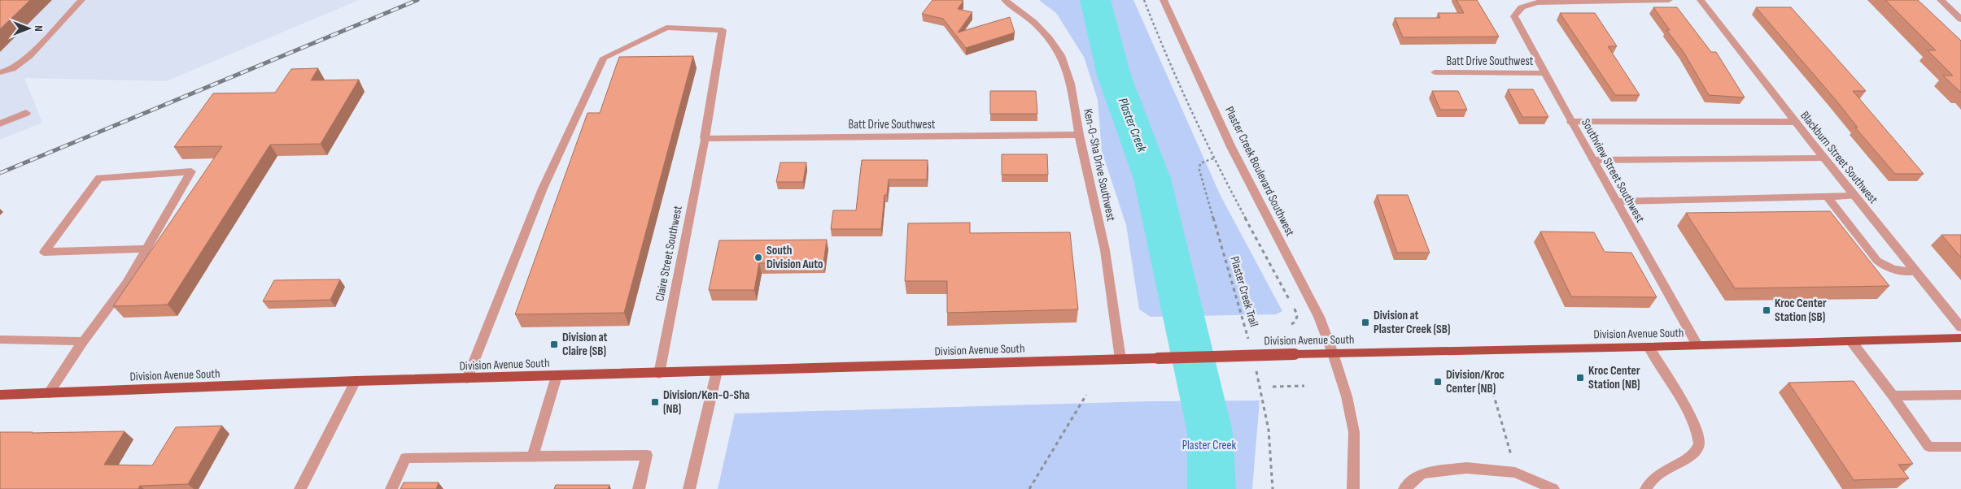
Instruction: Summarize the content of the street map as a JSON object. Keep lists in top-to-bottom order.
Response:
{
  "streets": {
    "main road": ["Division Avenue South"],
    "street": [
      "Batt Drive Southwest",
      "Blackburn Street Southwest",
      "Ken-O-Sha Drive Southwest",
      "Southview Street Southwest",
      "Plaster Creek Boulevard Southwest",
      "Claire Street Southwest"
    ],
    "path": ["Plaster Creek Trail"]
  },
  "crossings": [
    ["Batt Drive Southwest", "Ken-O-Sha Drive Southwest"],
    ["Batt Drive Southwest", "Southview Street Southwest"],
    ["Batt Drive Southwest", "Claire Street Southwest"],
    ["Ken-O-Sha Drive Southwest", "Division Avenue South"],
    ["Southview Street Southwest", "Division Avenue South"],
    ["Plaster Creek Boulevard Southwest", "Division Avenue South"],
    ["Claire Street Southwest", "Division Avenue South"]
  ],
  "water": ["Plaster Creek"],
  "parks": ["Plaster Creek"],
  "places": {
    "other": ["South Division Auto"],
    "transit": [
      "Kroc Center Station (SB)",
      "Division at Plaster Creek (SB)",
      "Division at Claire (SB)",
      "Kroc Center Station (NB)",
      "Division/Kroc Center (NB)",
      "Division/Ken-O-Sha (NB)"
    ]
  },
  "north": "right"
}
